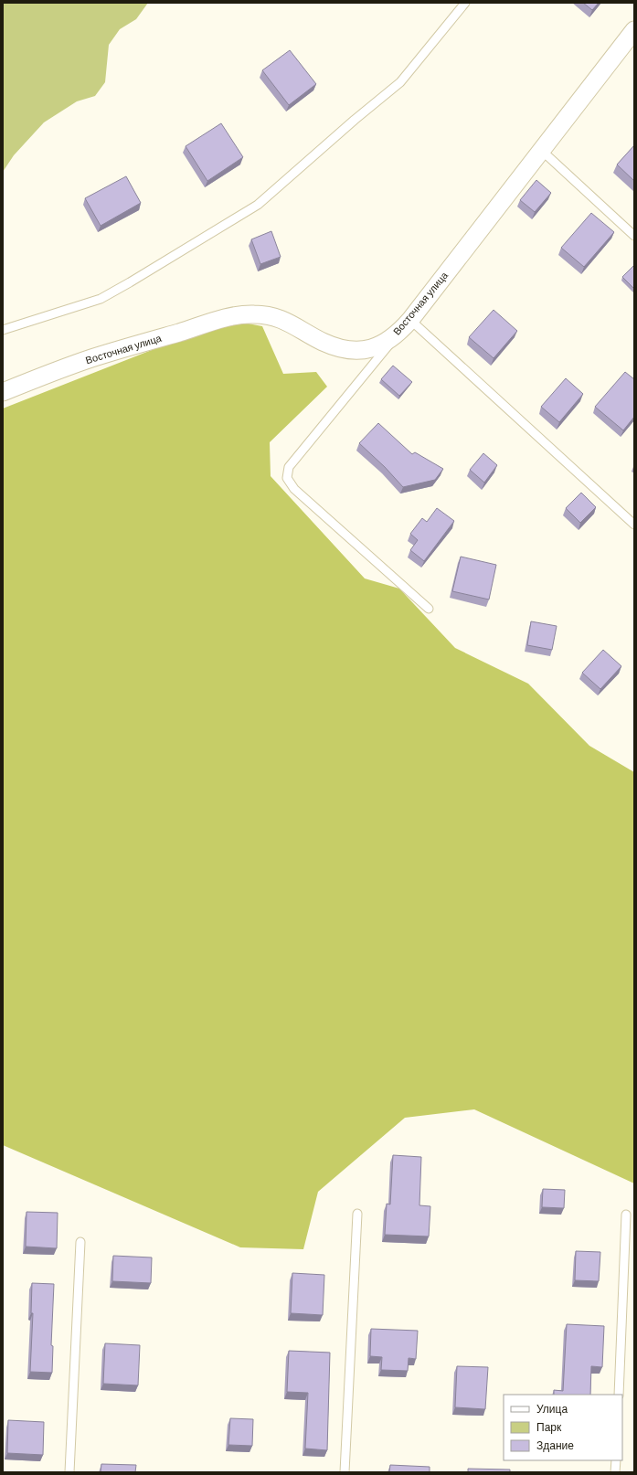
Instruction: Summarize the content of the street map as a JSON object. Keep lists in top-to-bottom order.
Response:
{
  "streets": {
    "street": ["Восточная улица"]
  },
  "legend": ["Улица", "Парк", "Здание"]
}
